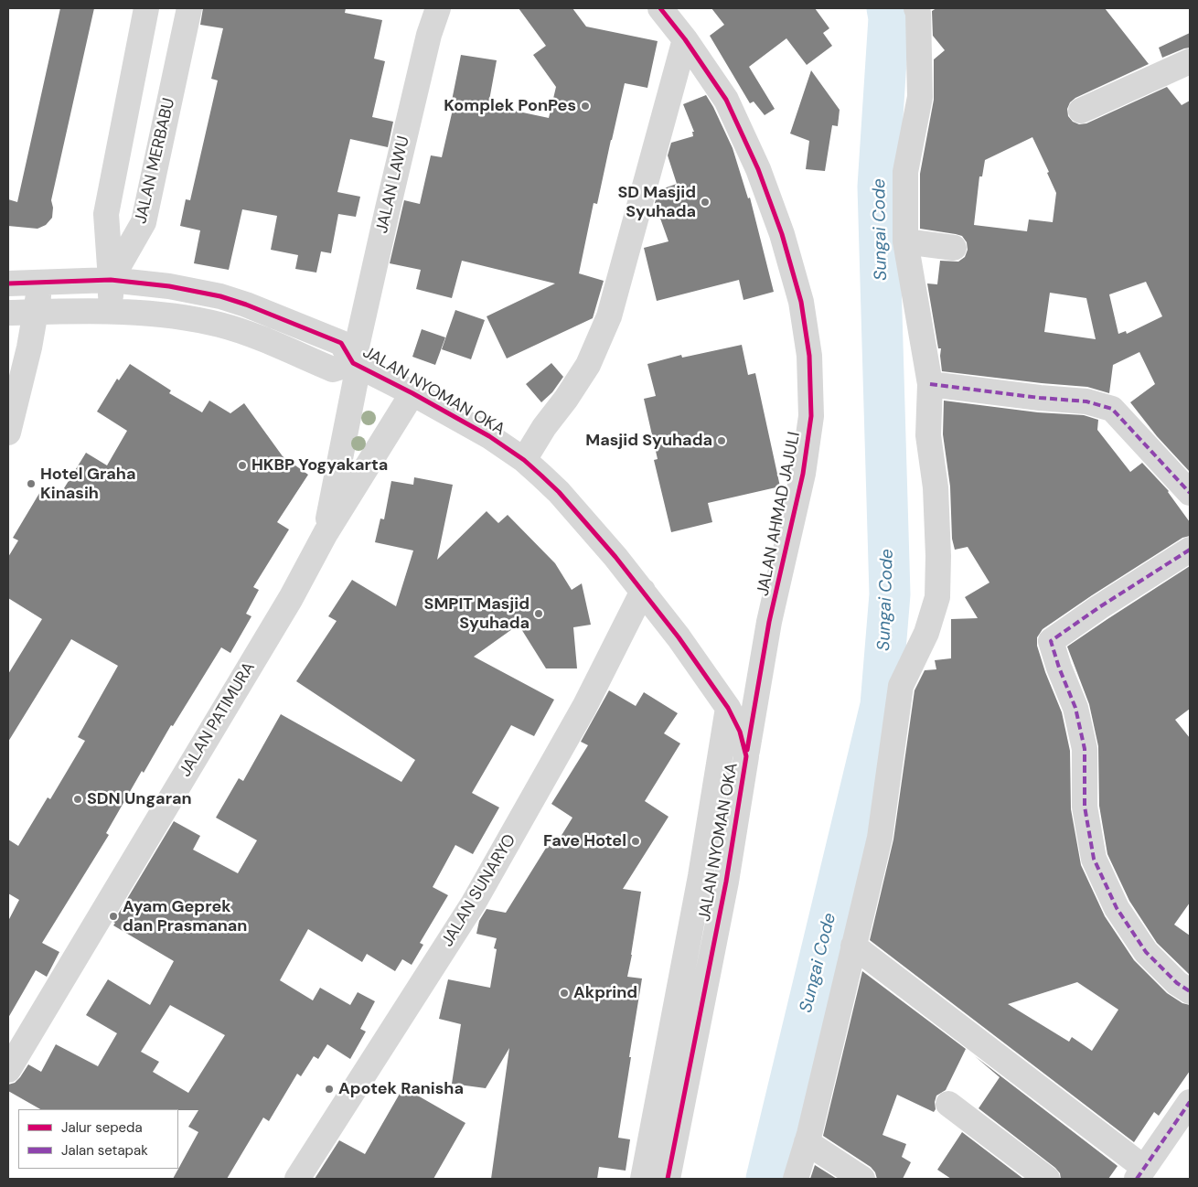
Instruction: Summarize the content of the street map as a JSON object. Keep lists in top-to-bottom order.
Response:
{
  "streets": {
    "street": [
      "JALAN MERBABU",
      "JALAN LAWU",
      "JALAN NYOMAN OKA",
      "JALAN AHMAD JAJULI",
      "JALAN PATIMURA",
      "JALAN SUNARYO"
    ]
  },
  "crossings": [
    ["JALAN MERBABU", "JALAN NYOMAN OKA"],
    ["JALAN LAWU", "JALAN NYOMAN OKA"],
    ["JALAN LAWU", "JALAN PATIMURA"],
    ["JALAN NYOMAN OKA", "JALAN AHMAD JAJULI"],
    ["JALAN NYOMAN OKA", "JALAN PATIMURA"],
    ["JALAN NYOMAN OKA", "JALAN SUNARYO"]
  ],
  "water": ["Sungai Code"],
  "places": [
    "Komplek PonPes",
    "SD Masjid Syuhada",
    "Masjid Syuhada",
    "HKBP Yogyakarta",
    "Hotel Graha Kinasih",
    "SMPIT Masjid Syuhada",
    "SDN Ungaran",
    "Fave Hotel",
    "Ayam Geprek dan Prasmanan",
    "Akprind",
    "Apotek Ranisha"
  ],
  "legend": ["Jalur sepeda", "Jalan setapak"]
}
